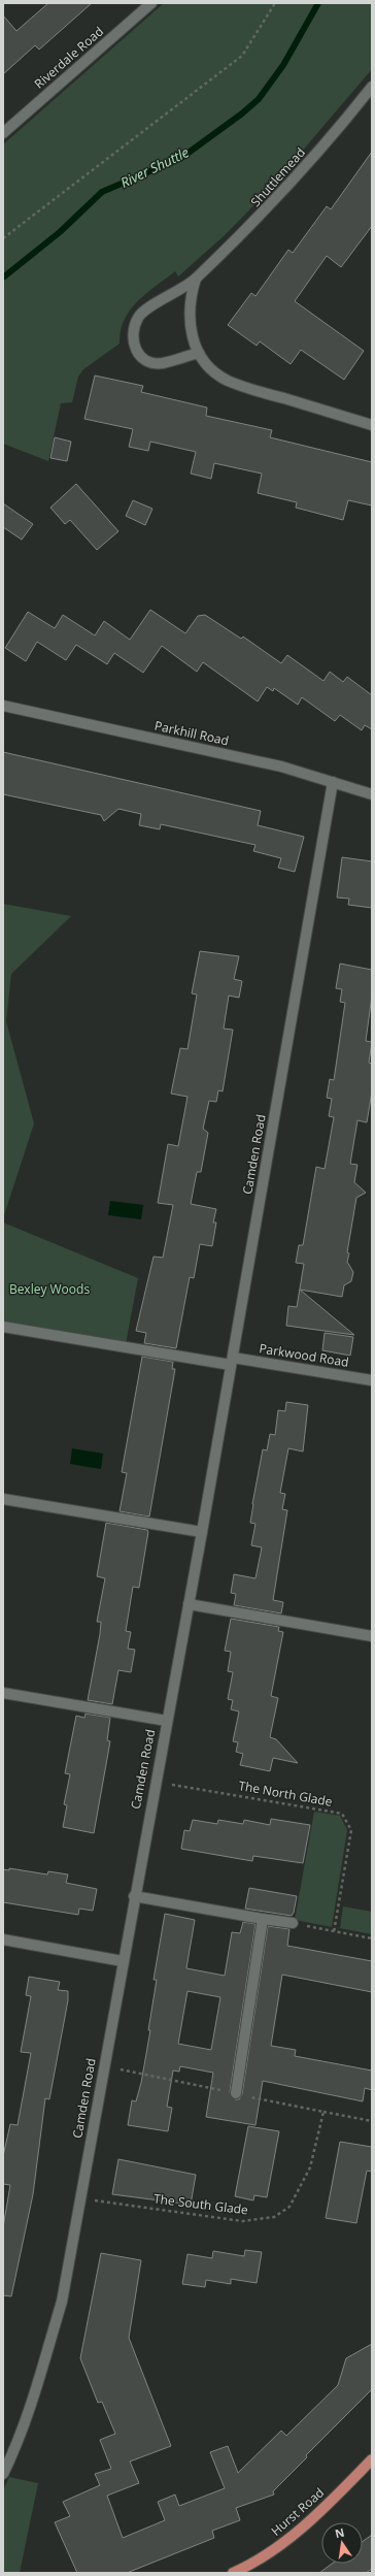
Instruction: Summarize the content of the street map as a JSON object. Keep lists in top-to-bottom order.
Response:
{
  "streets": {
    "main road": ["Hurst Road"],
    "street": [
      "Riverdale Road",
      "Shuttlemead",
      "Parkhill Road",
      "Camden Road",
      "Parkwood Road"
    ],
    "path": ["The North Glade", "The South Glade"]
  },
  "crossings": [
    ["Parkhill Road", "Camden Road"],
    ["Camden Road", "Parkwood Road"],
    ["Camden Road", "The North Glade"],
    ["Camden Road", "The South Glade"]
  ],
  "water": ["River Shuttle"],
  "parks": ["Bexley Woods"],
  "north": "top"
}
